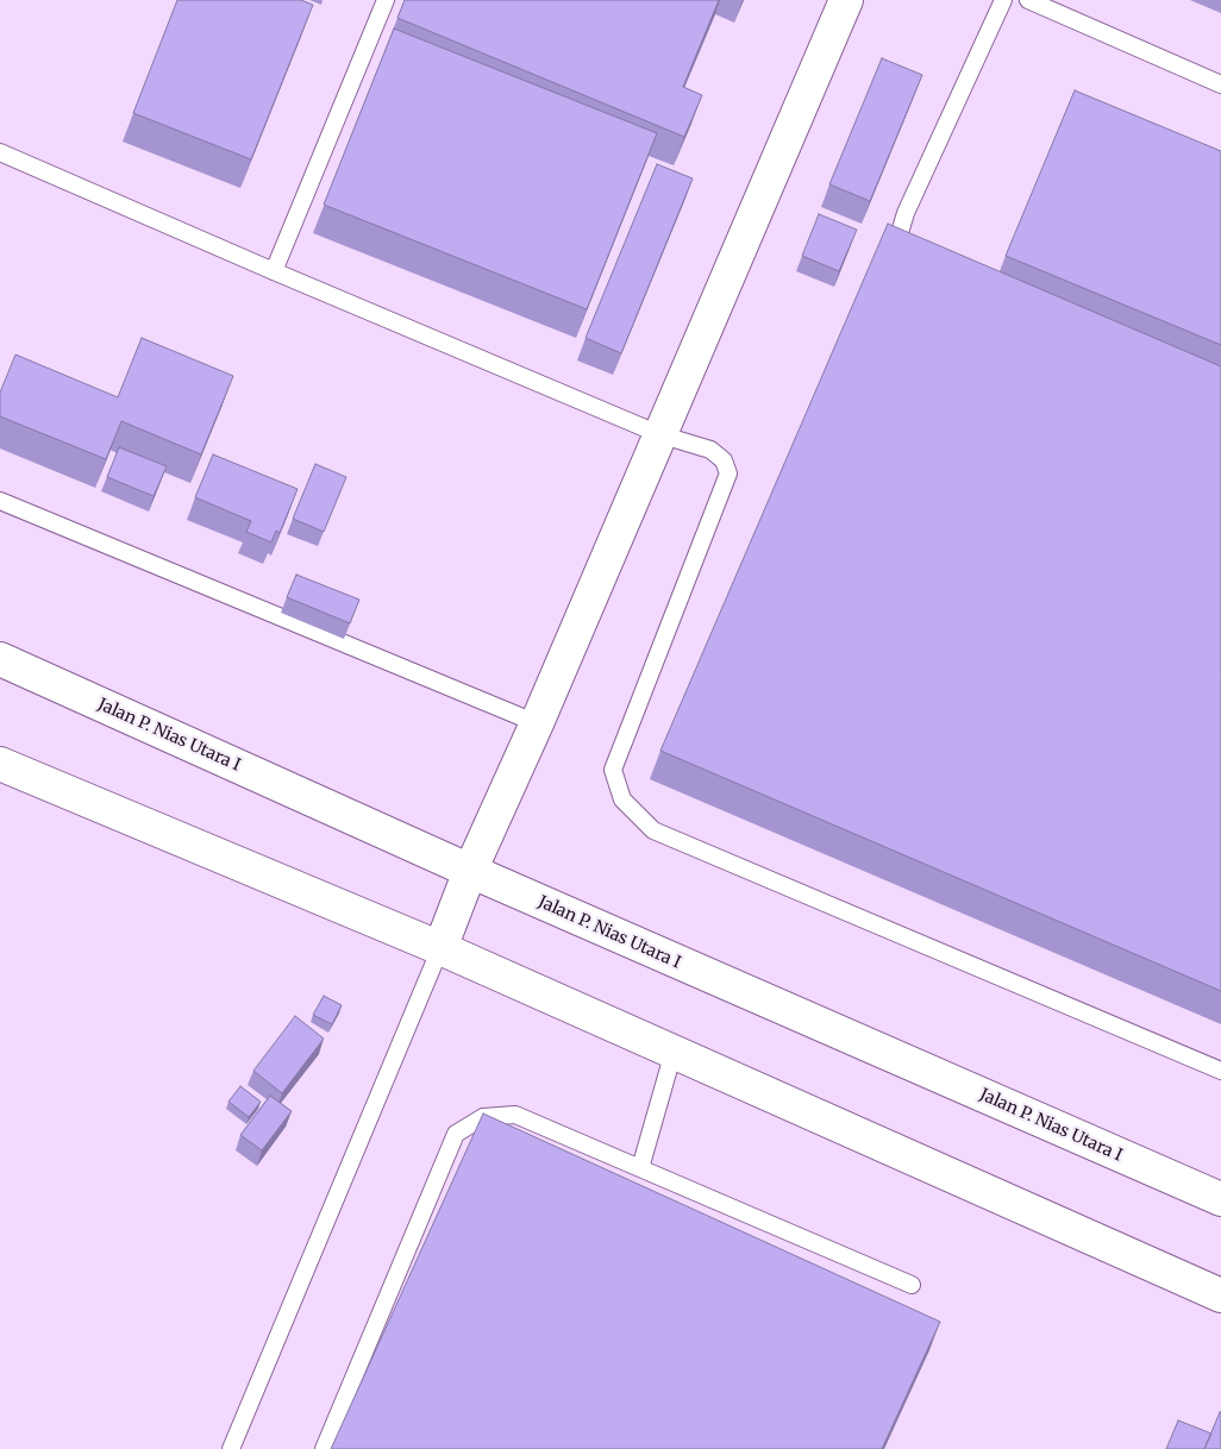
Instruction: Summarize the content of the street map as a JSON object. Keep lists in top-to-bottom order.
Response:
{
  "streets": {
    "street": ["Jalan P. Nias Utara I"]
  }
}
